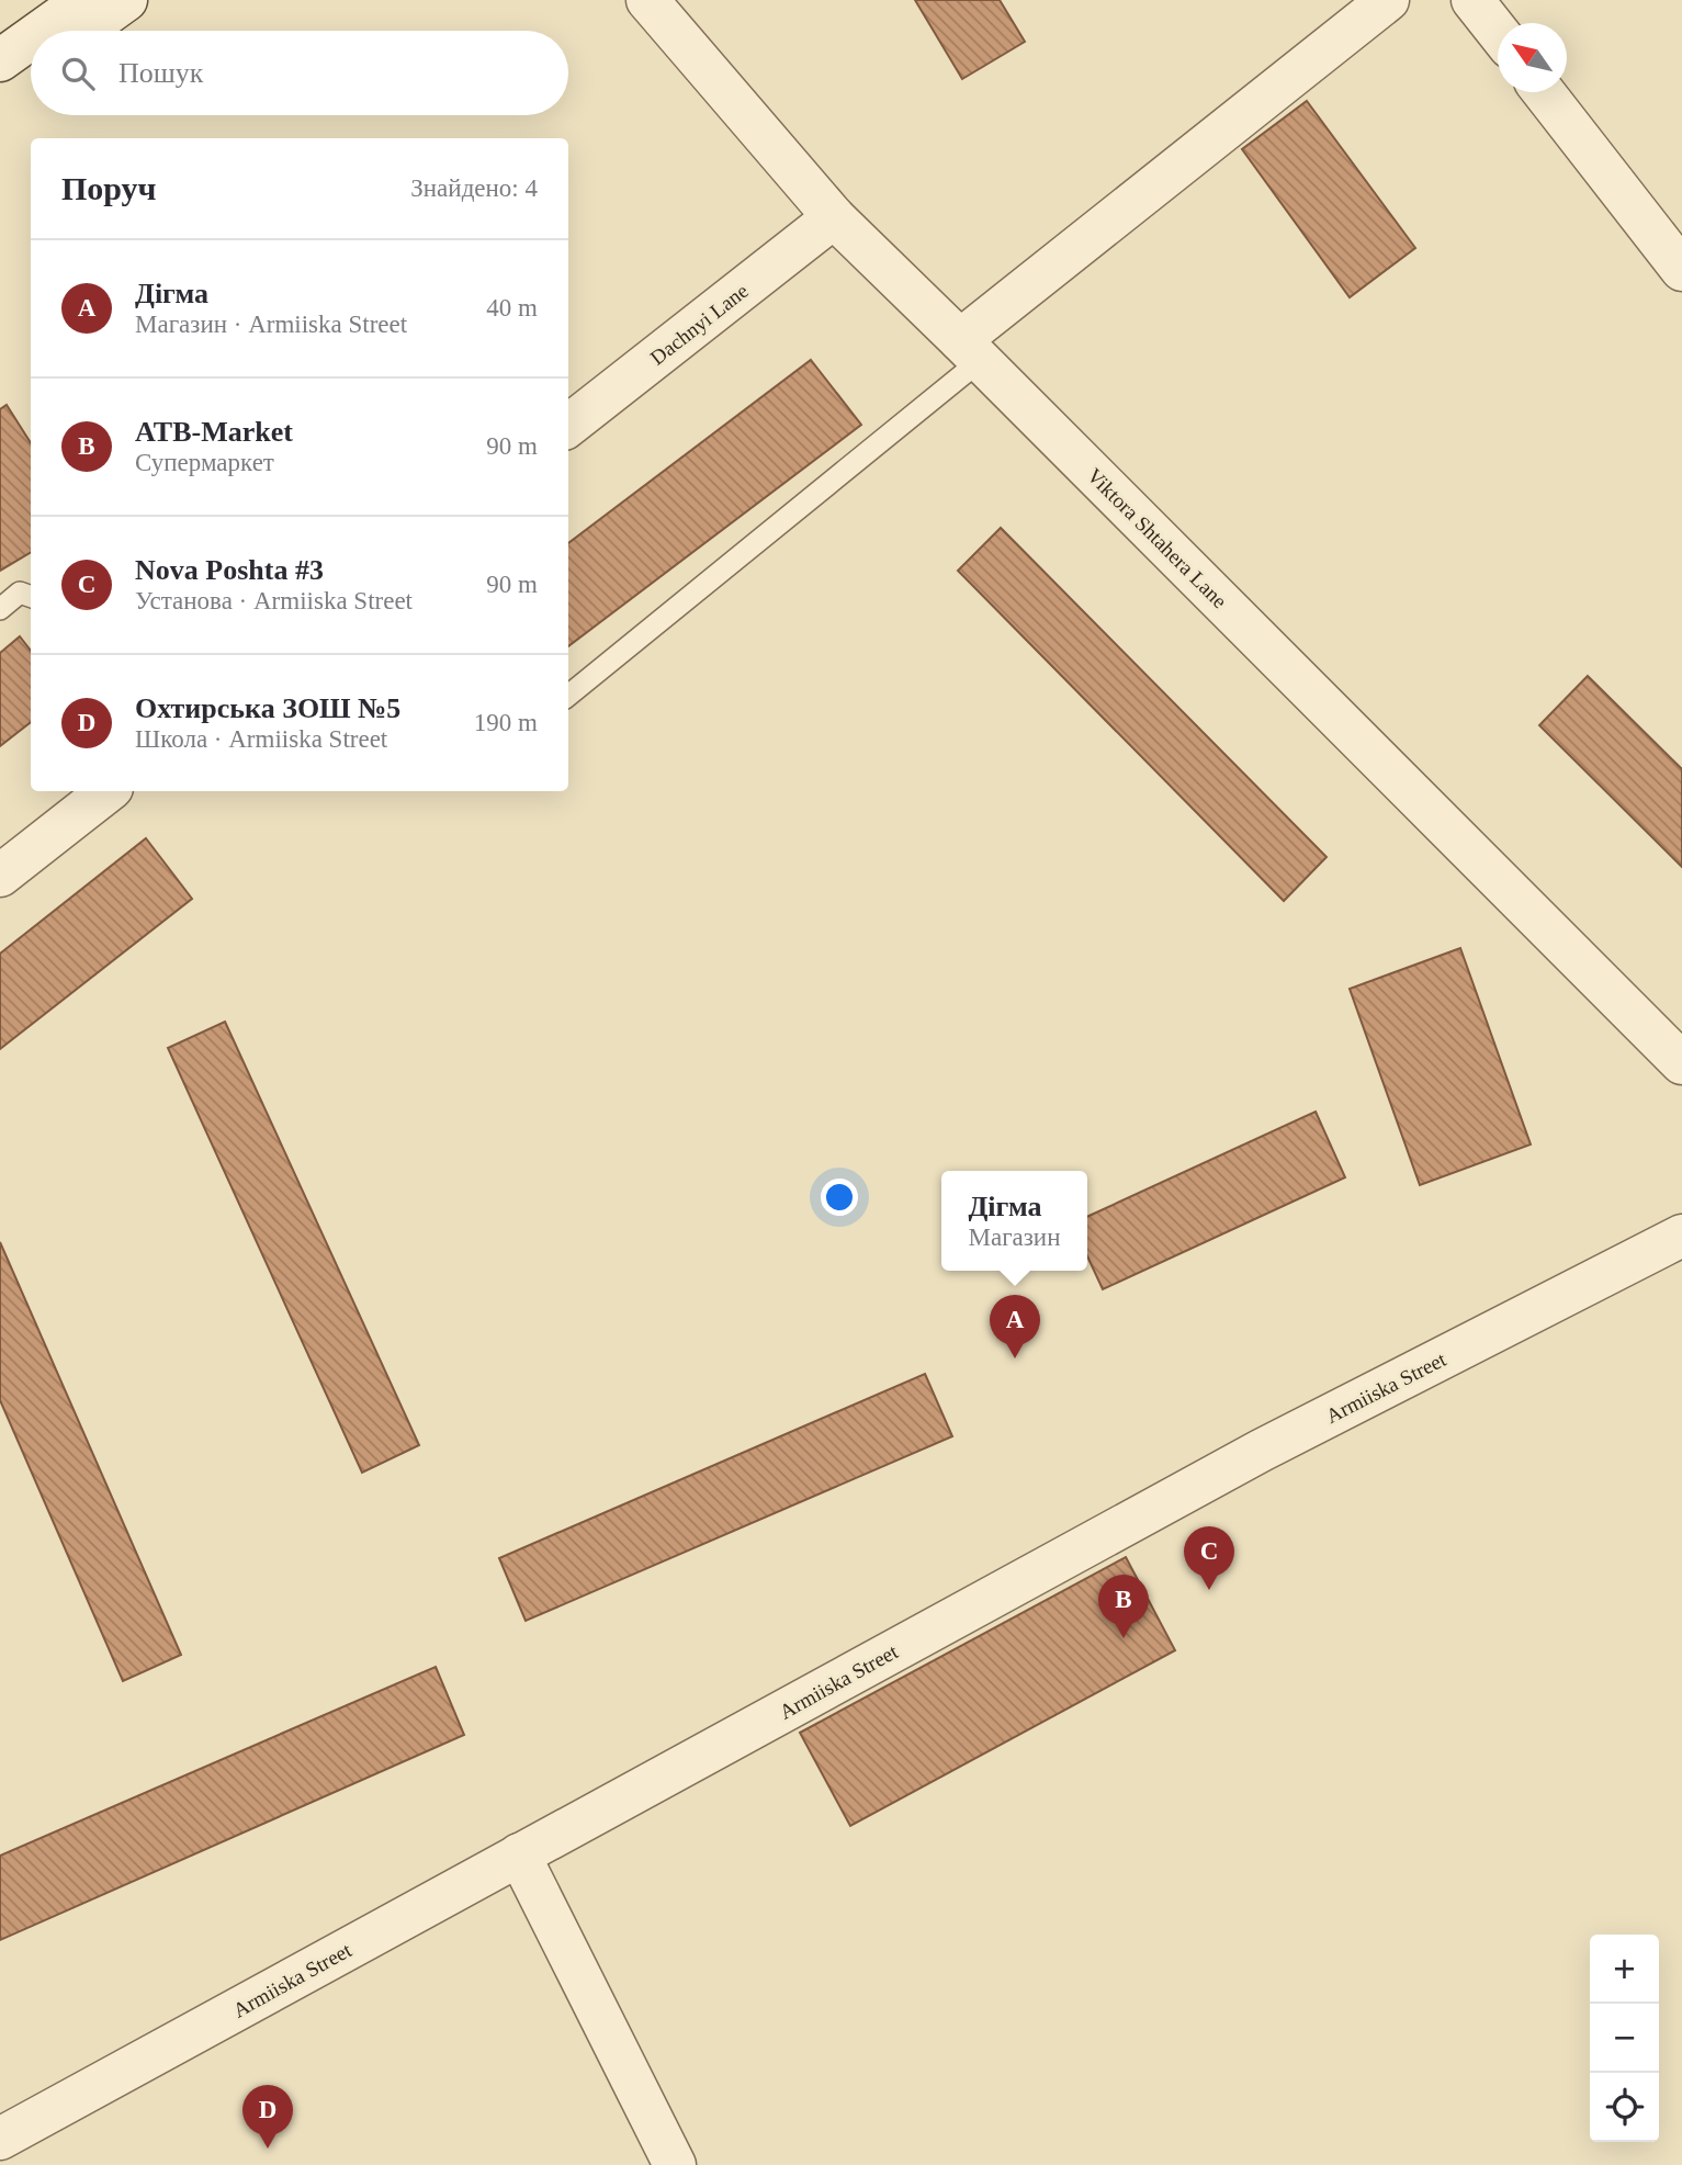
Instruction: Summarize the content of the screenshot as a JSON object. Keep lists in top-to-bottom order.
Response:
{
  "streets": {
    "street": ["Dachnyi Lane", "Viktora Shtahera Lane", "Armiiska Street"]
  },
  "crossings": [
    ["Dachnyi Lane", "Viktora Shtahera Lane"]
  ],
  "north": "top left",
  "page": {
    "search": "Пошук",
    "heading": ["Поруч", "Знайдено: 4"],
    "list": [
      {
        "mark": "A",
        "name": "Дігма",
        "note": "Магазин · Armiiska Street",
        "value": "40 m"
      },
      {
        "mark": "B",
        "name": "ATB-Market",
        "note": "Супермаркет",
        "value": "90 m"
      },
      {
        "mark": "C",
        "name": "Nova Poshta #3",
        "note": "Установа · Armiiska Street",
        "value": "90 m"
      },
      {
        "mark": "D",
        "name": "Охтирська ЗОШ №5",
        "note": "Школа · Armiiska Street",
        "value": "190 m"
      }
    ],
    "popup": ["Дігма", "Магазин"],
    "pins": [
      "A",
      "C",
      "B",
      "D"
    ],
    "map_buttons": ["+", "−"]
  }
}
